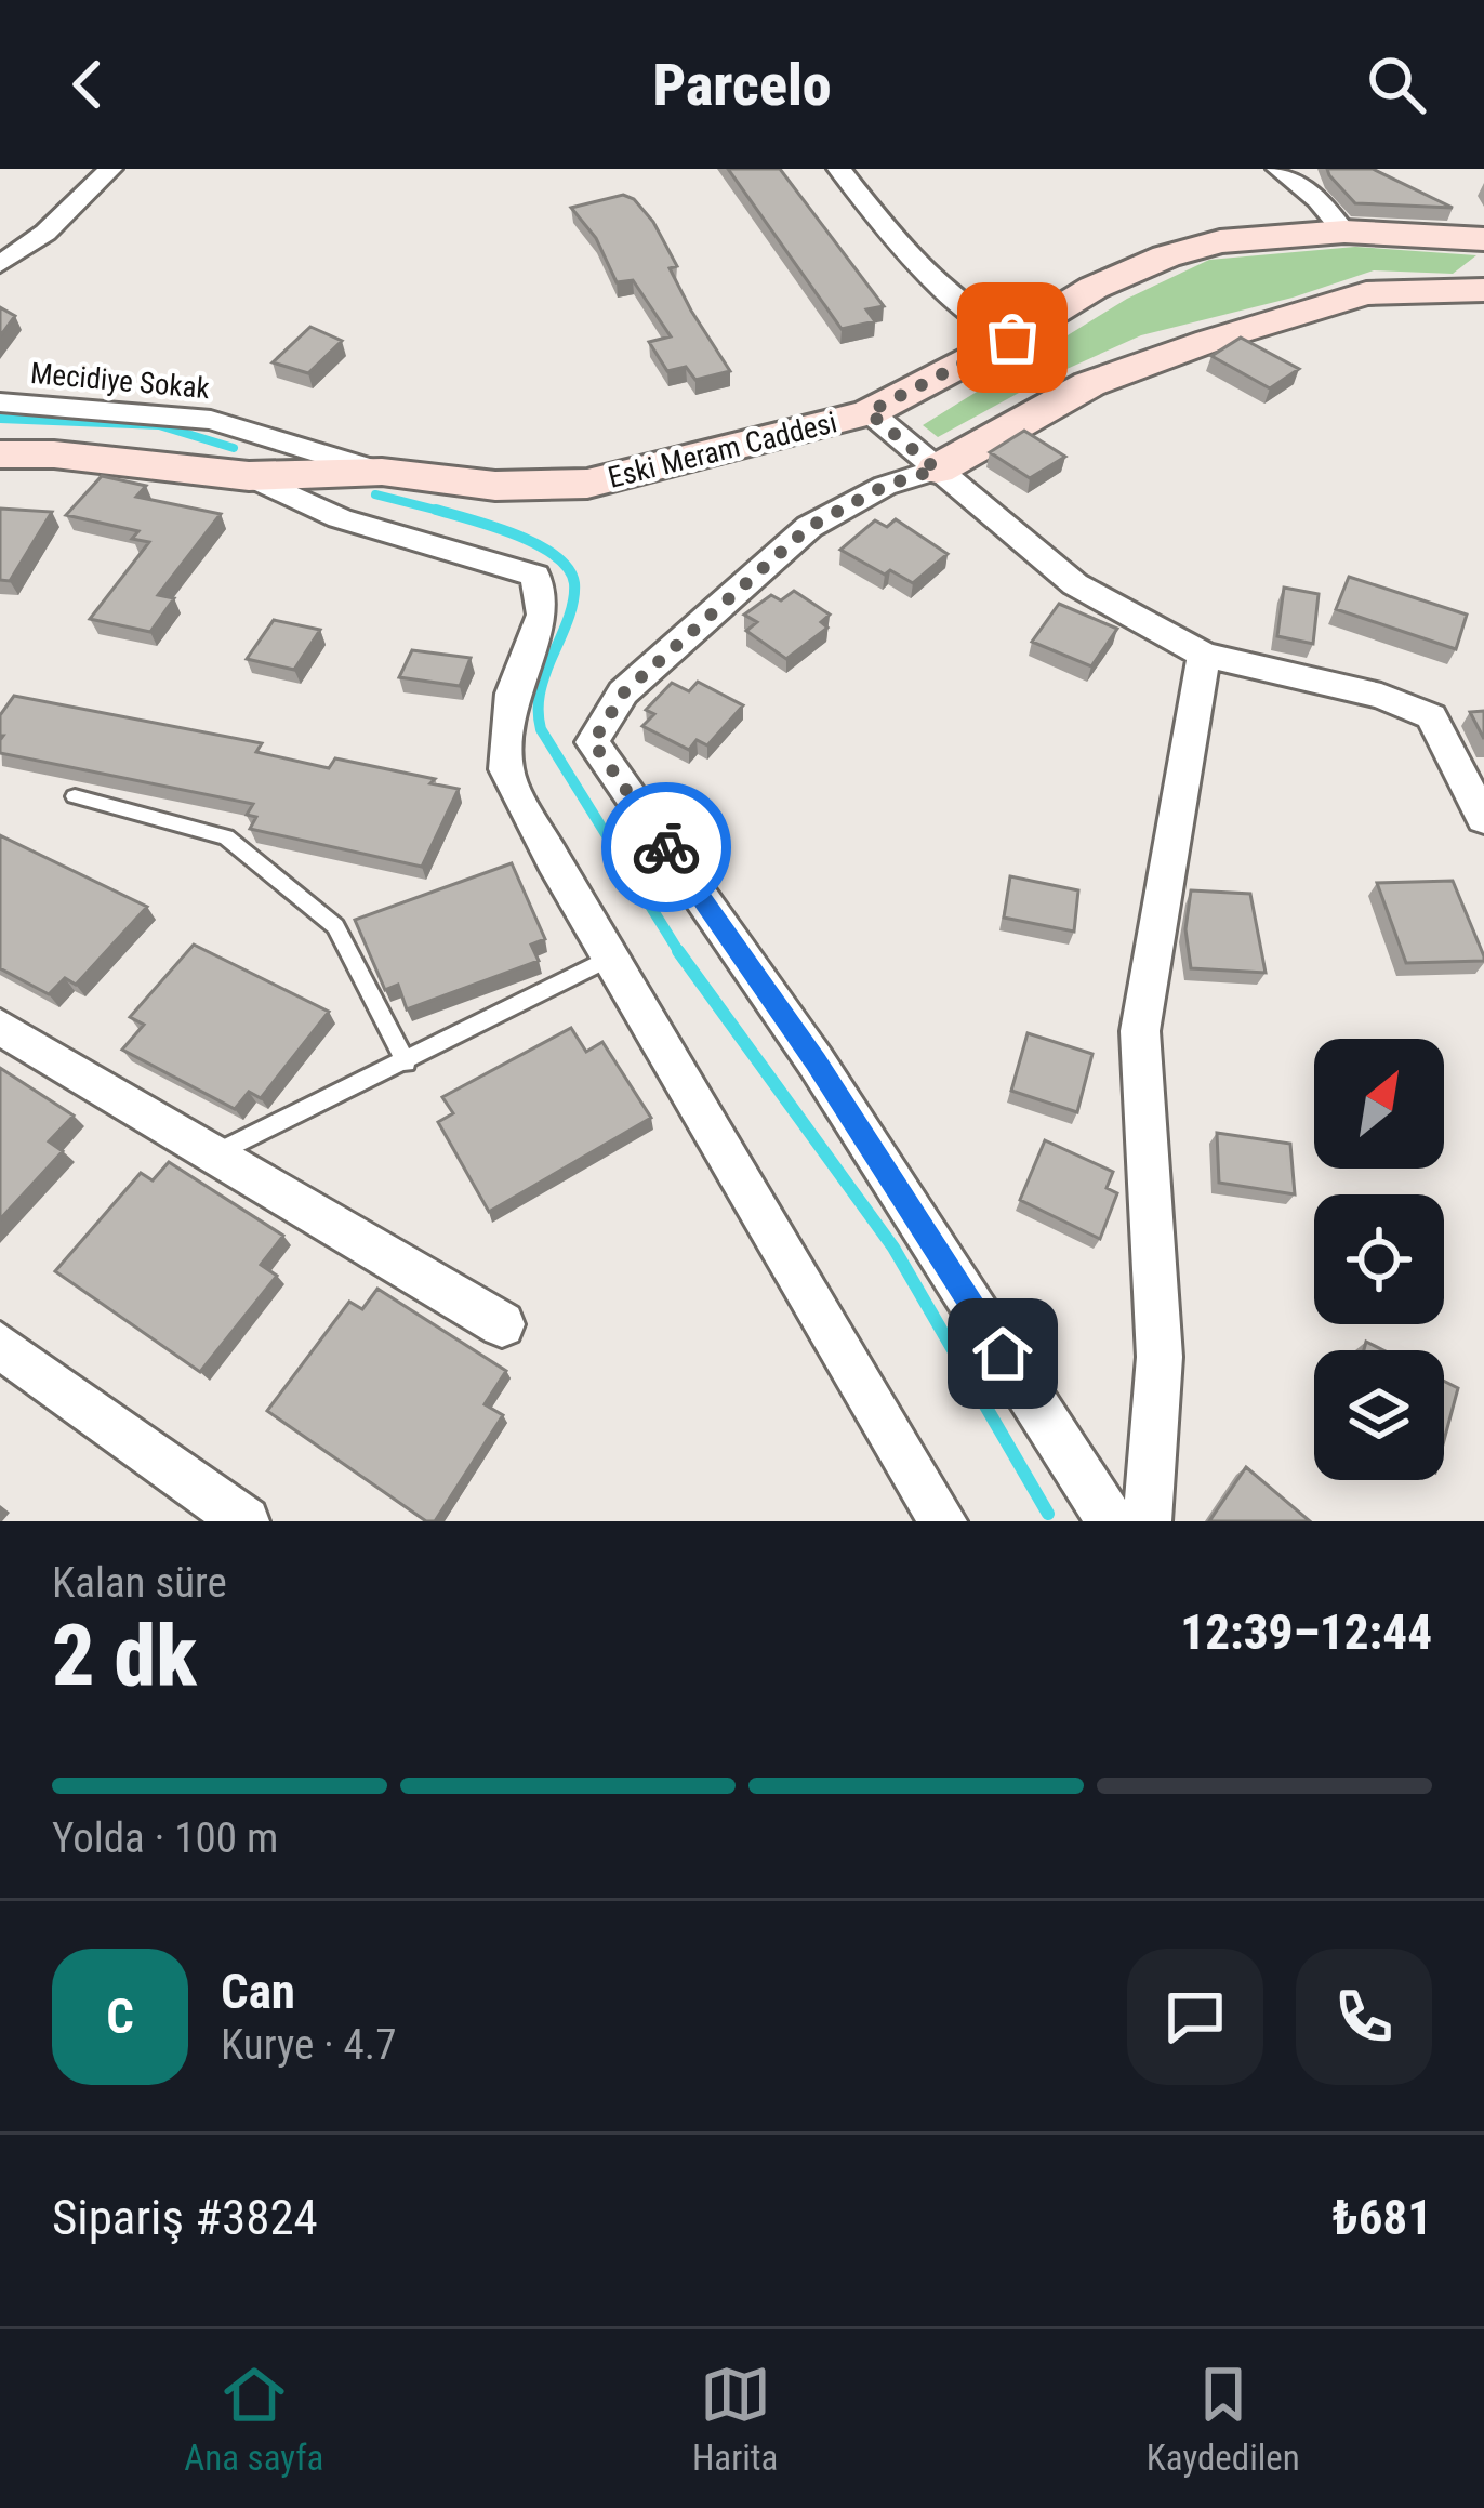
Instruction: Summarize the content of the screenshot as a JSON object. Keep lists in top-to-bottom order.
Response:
{
  "streets": {
    "street": ["Mecidiye Sokak", "Eski Meram Caddesi"]
  },
  "crossings": [
    ["Mecidiye Sokak", "Eski Meram Caddesi"]
  ],
  "north": "top right",
  "page": {
    "header": "Parcelo",
    "heading": ["2 dk", "Kalan süre", "12:39–12:44"],
    "panel": [
      "Can",
      "Kurye · 4.7",
      "Sipariş #3824",
      "₺681"
    ],
    "bar": "Yolda · 100 m",
    "round": "C",
    "tabs": ["Ana sayfa", "Harita", "Kaydedilen"]
  }
}
